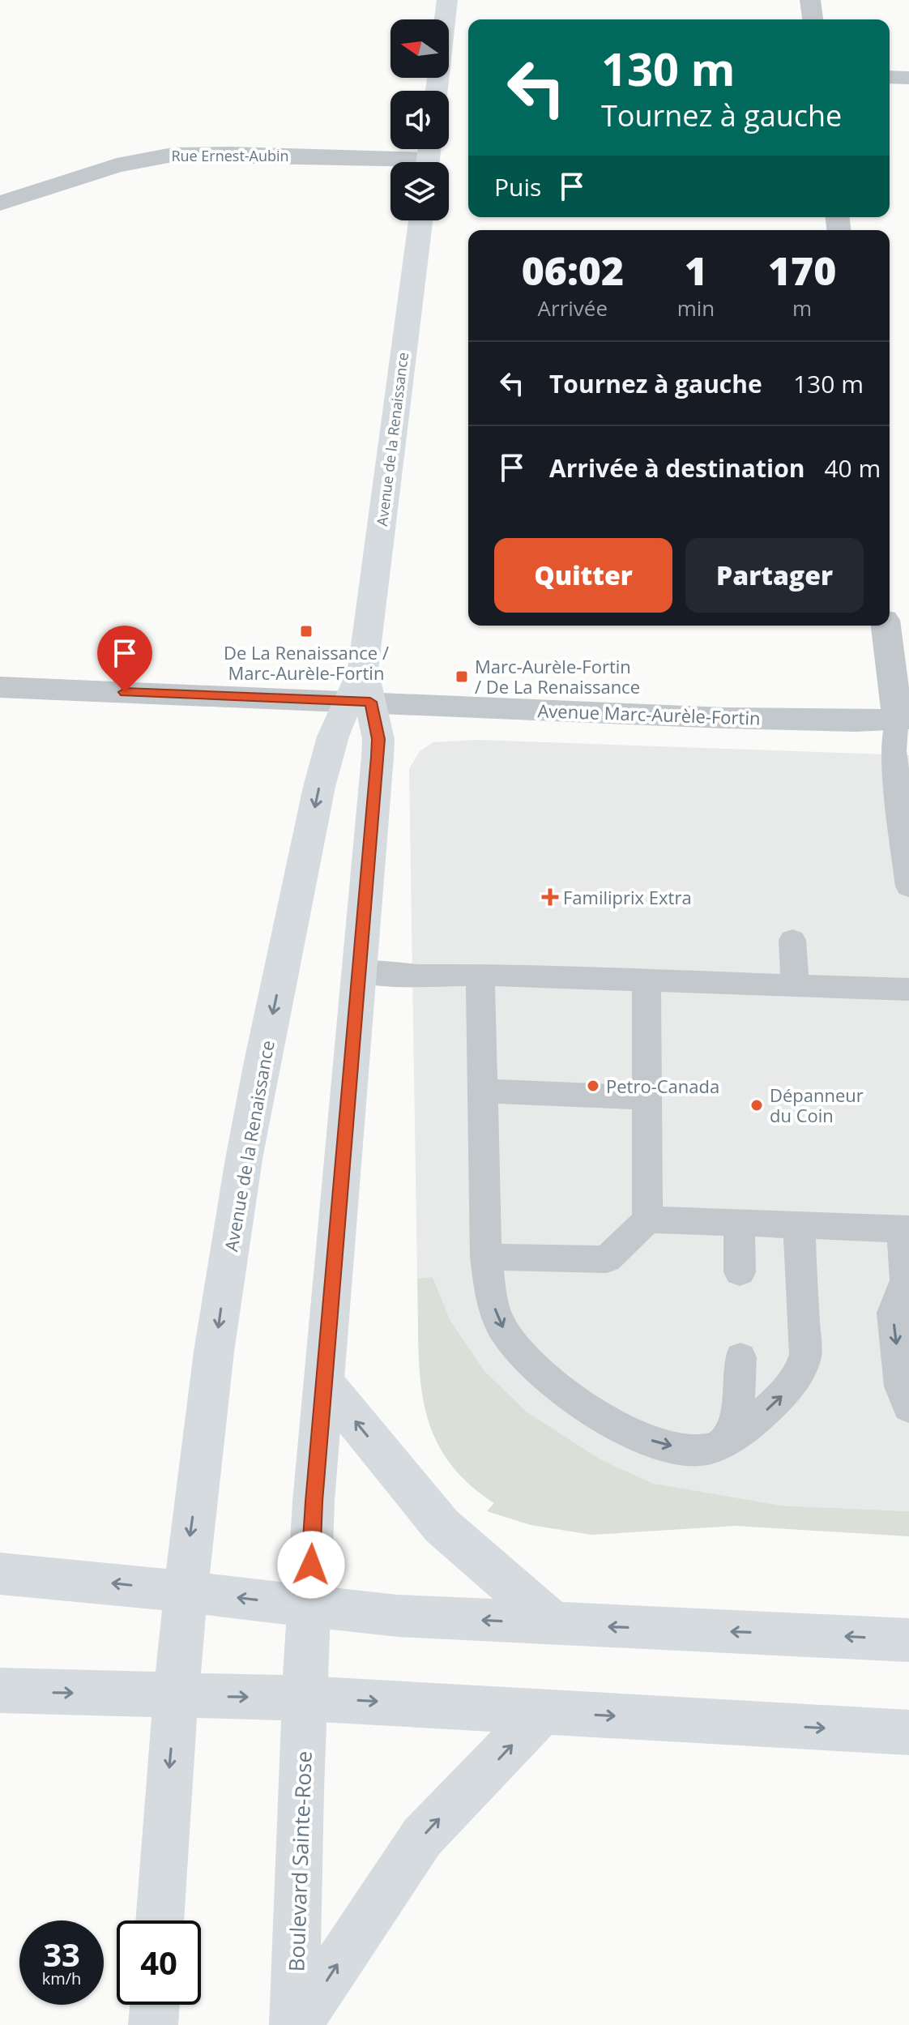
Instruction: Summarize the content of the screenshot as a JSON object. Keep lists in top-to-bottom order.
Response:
{
  "streets": {
    "main road": ["Avenue de la Renaissance", "Boulevard Sainte-Rose"],
    "street": ["Rue Ernest-Aubin", "Avenue Marc-Aurèle-Fortin"]
  },
  "crossings": [
    ["Avenue de la Renaissance", "Avenue Marc-Aurèle-Fortin"],
    ["Avenue de la Renaissance", "Boulevard Sainte-Rose"]
  ],
  "places": {
    "transit": ["De La Renaissance / Marc-Aurèle-Fortin", "Marc-Aurèle-Fortin / De La Renaissance"],
    "health": ["Familiprix Extra"],
    "other": ["Petro-Canada", "Dépanneur du Coin"]
  },
  "north": "left",
  "page": {
    "turn": ["130 m", "Tournez à gauche"],
    "then": "Puis",
    "eta": [
      "06:02",
      "Arrivée",
      "1",
      "min",
      "170",
      "m"
    ],
    "list": [
      {
        "name": "Tournez à gauche",
        "value": "130 m"
      },
      {
        "name": "Arrivée à destination",
        "value": "40 m"
      }
    ],
    "buttons": ["Quitter", "Partager"],
    "speed": "33 km/h",
    "limit": "40"
  }
}
